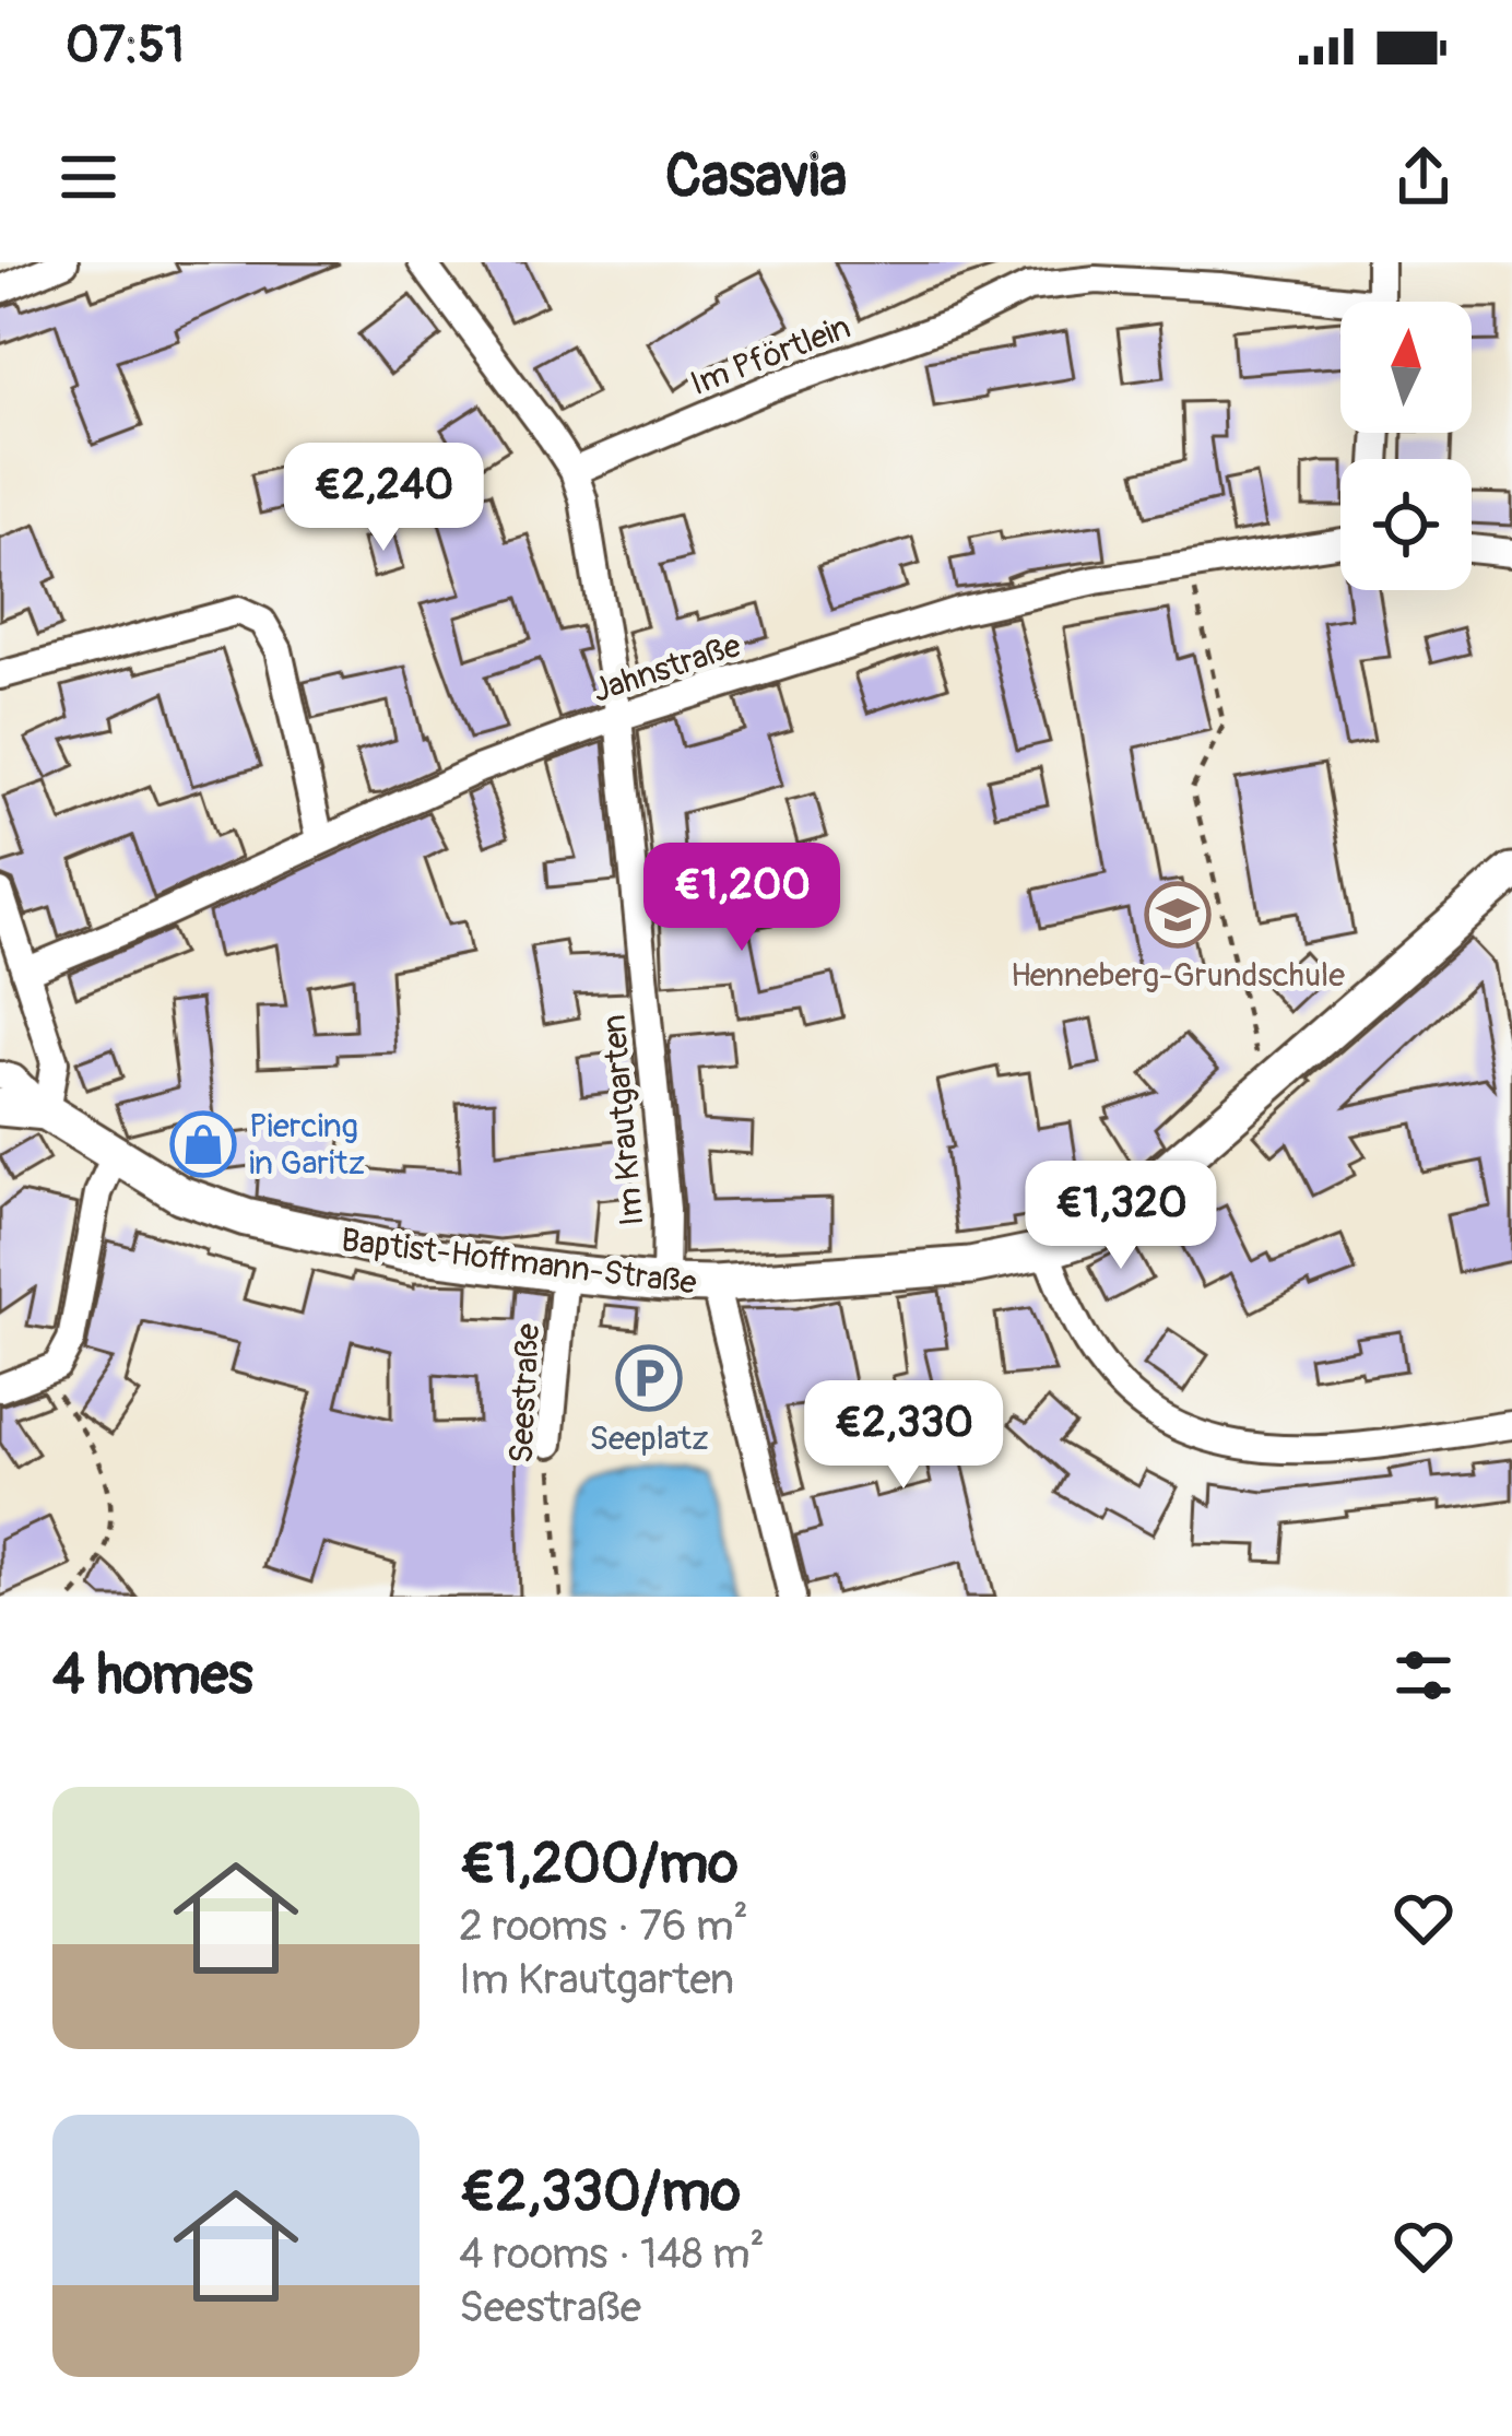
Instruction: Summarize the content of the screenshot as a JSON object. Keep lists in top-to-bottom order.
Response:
{
  "streets": {
    "street": [
      "Im Pförtlein",
      "Jahnstraße",
      "Im Krautgarten",
      "Baptist-Hoffmann-Straße",
      "Seestraße"
    ]
  },
  "crossings": [
    ["Im Pförtlein", "Im Krautgarten"],
    ["Jahnstraße", "Im Krautgarten"],
    ["Im Krautgarten", "Baptist-Hoffmann-Straße"],
    ["Baptist-Hoffmann-Straße", "Seestraße"]
  ],
  "places": {
    "school or university": ["Henneberg-Grundschule"],
    "shop": ["Piercing in Garitz"],
    "parking": ["Seeplatz"]
  },
  "north": "top",
  "page": {
    "status": "07:51",
    "header": "Casavia",
    "price": [
      "€2,240",
      "€1,200",
      "€1,320",
      "€2,330"
    ],
    "heading": "4 homes",
    "list": [
      {
        "name": "€1,200/mo",
        "note": "2 rooms · 76 m² · Im Krautgarten"
      },
      {
        "name": "€2,330/mo",
        "note": "4 rooms · 148 m² · Seestraße"
      }
    ]
  }
}
